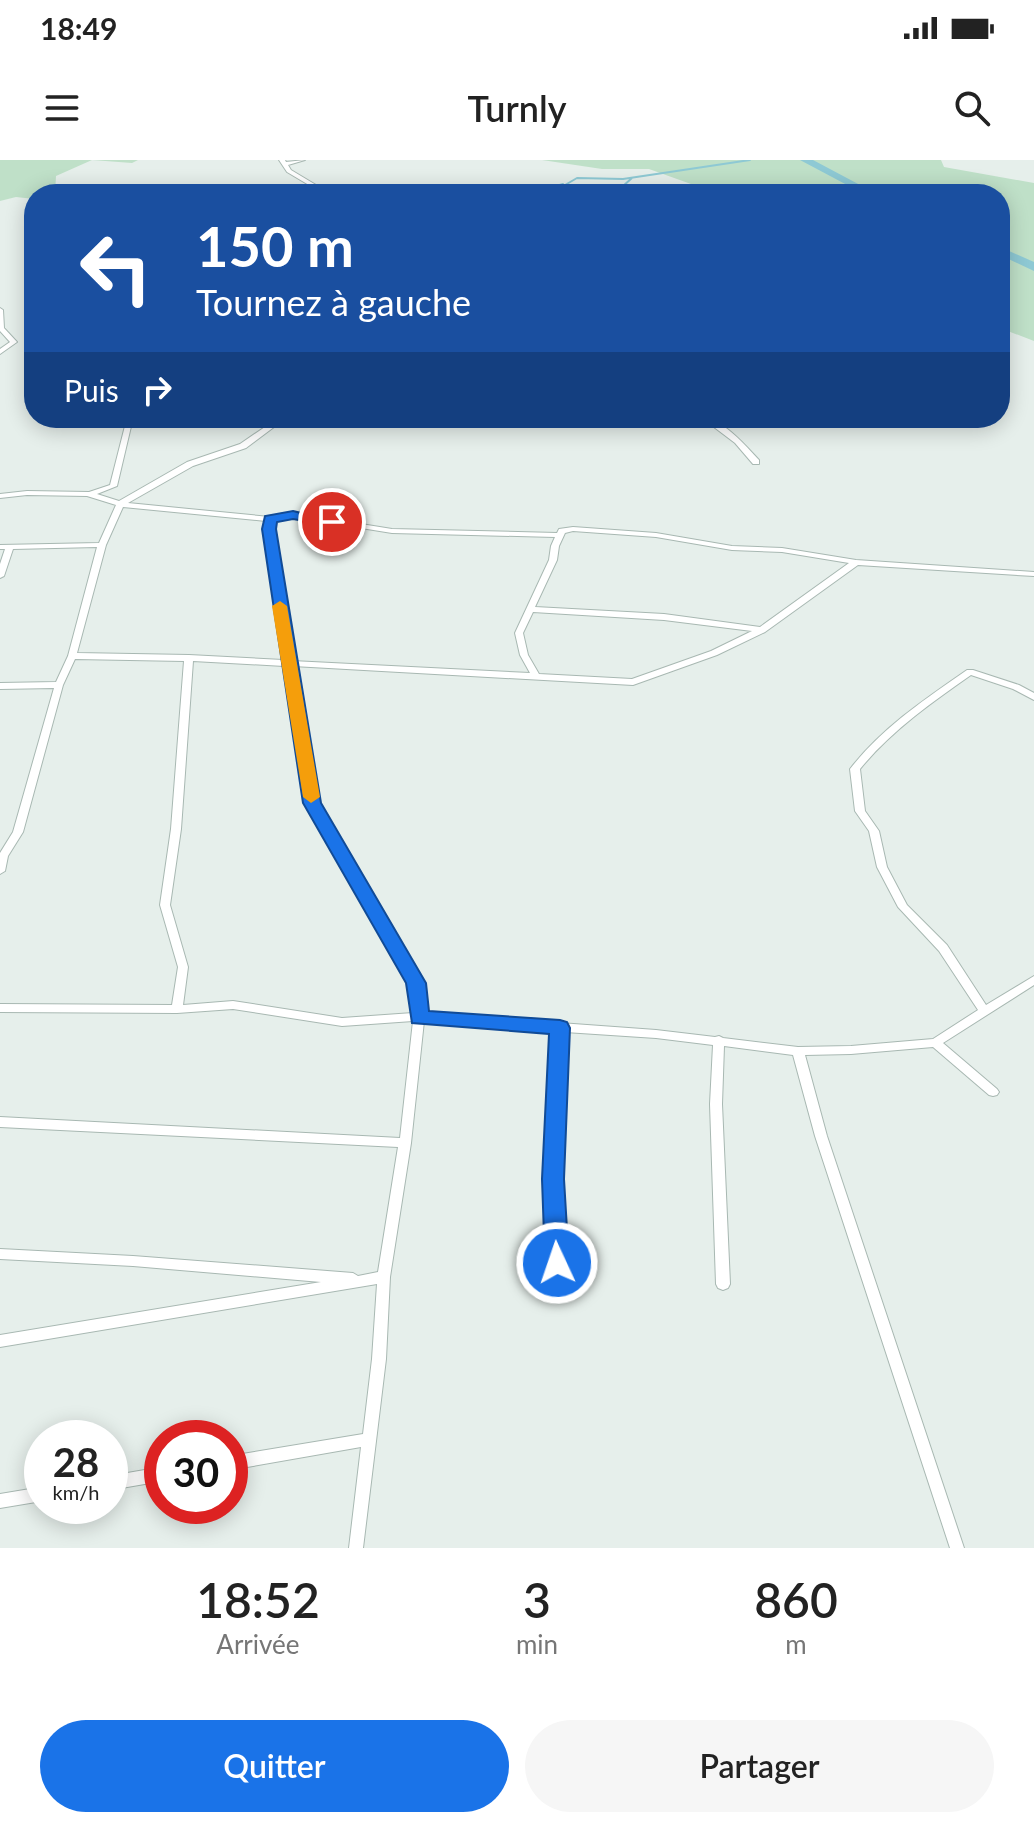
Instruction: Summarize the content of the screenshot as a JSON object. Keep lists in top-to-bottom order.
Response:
{
  "page": {
    "status": "18:49",
    "header": "Turnly",
    "turn": ["150 m", "Tournez à gauche"],
    "then": "Puis",
    "speed": "28 km/h",
    "limit": "30",
    "eta": [
      "18:52",
      "Arrivée",
      "3",
      "min",
      "860",
      "m"
    ],
    "buttons": ["Quitter", "Partager"]
  }
}
